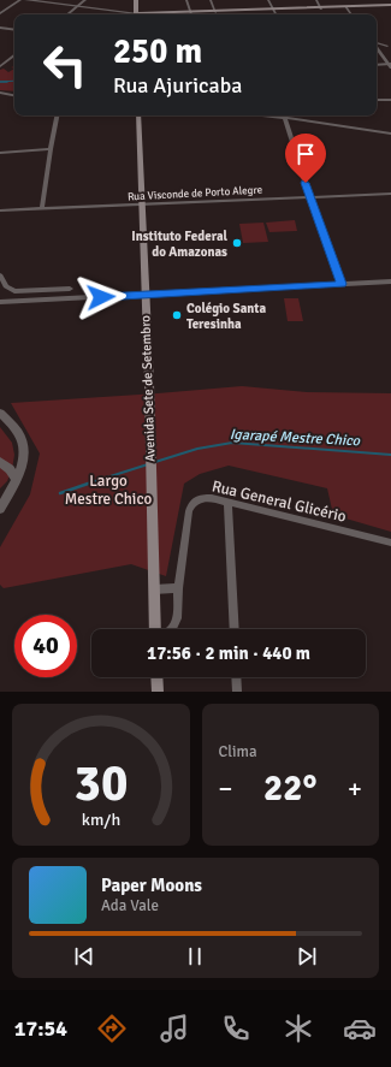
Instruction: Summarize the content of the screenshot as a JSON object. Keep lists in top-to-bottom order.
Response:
{
  "streets": {
    "main road": ["Avenida Sete de Setembro"],
    "street": ["Rua Visconde de Porto Alegre", "Rua General Glicério"]
  },
  "crossings": [
    ["Rua Visconde de Porto Alegre", "Avenida Sete de Setembro"]
  ],
  "water": ["Igarapé Mestre Chico"],
  "parks": ["Largo Mestre Chico"],
  "places": ["Instituto Federal do Amazonas", "Colégio Santa Teresinha"],
  "page": {
    "turn": ["250 m", "Rua Ajuricaba"],
    "limit": "40",
    "trip": "17:56 · 2 min · 440 m",
    "tile": "Clima",
    "heat": ["−", "22°", "+"],
    "song": ["Paper Moons", "Ada Vale"],
    "tabs": "17:54",
    "gauge": ["30", "km/h"]
  }
}
